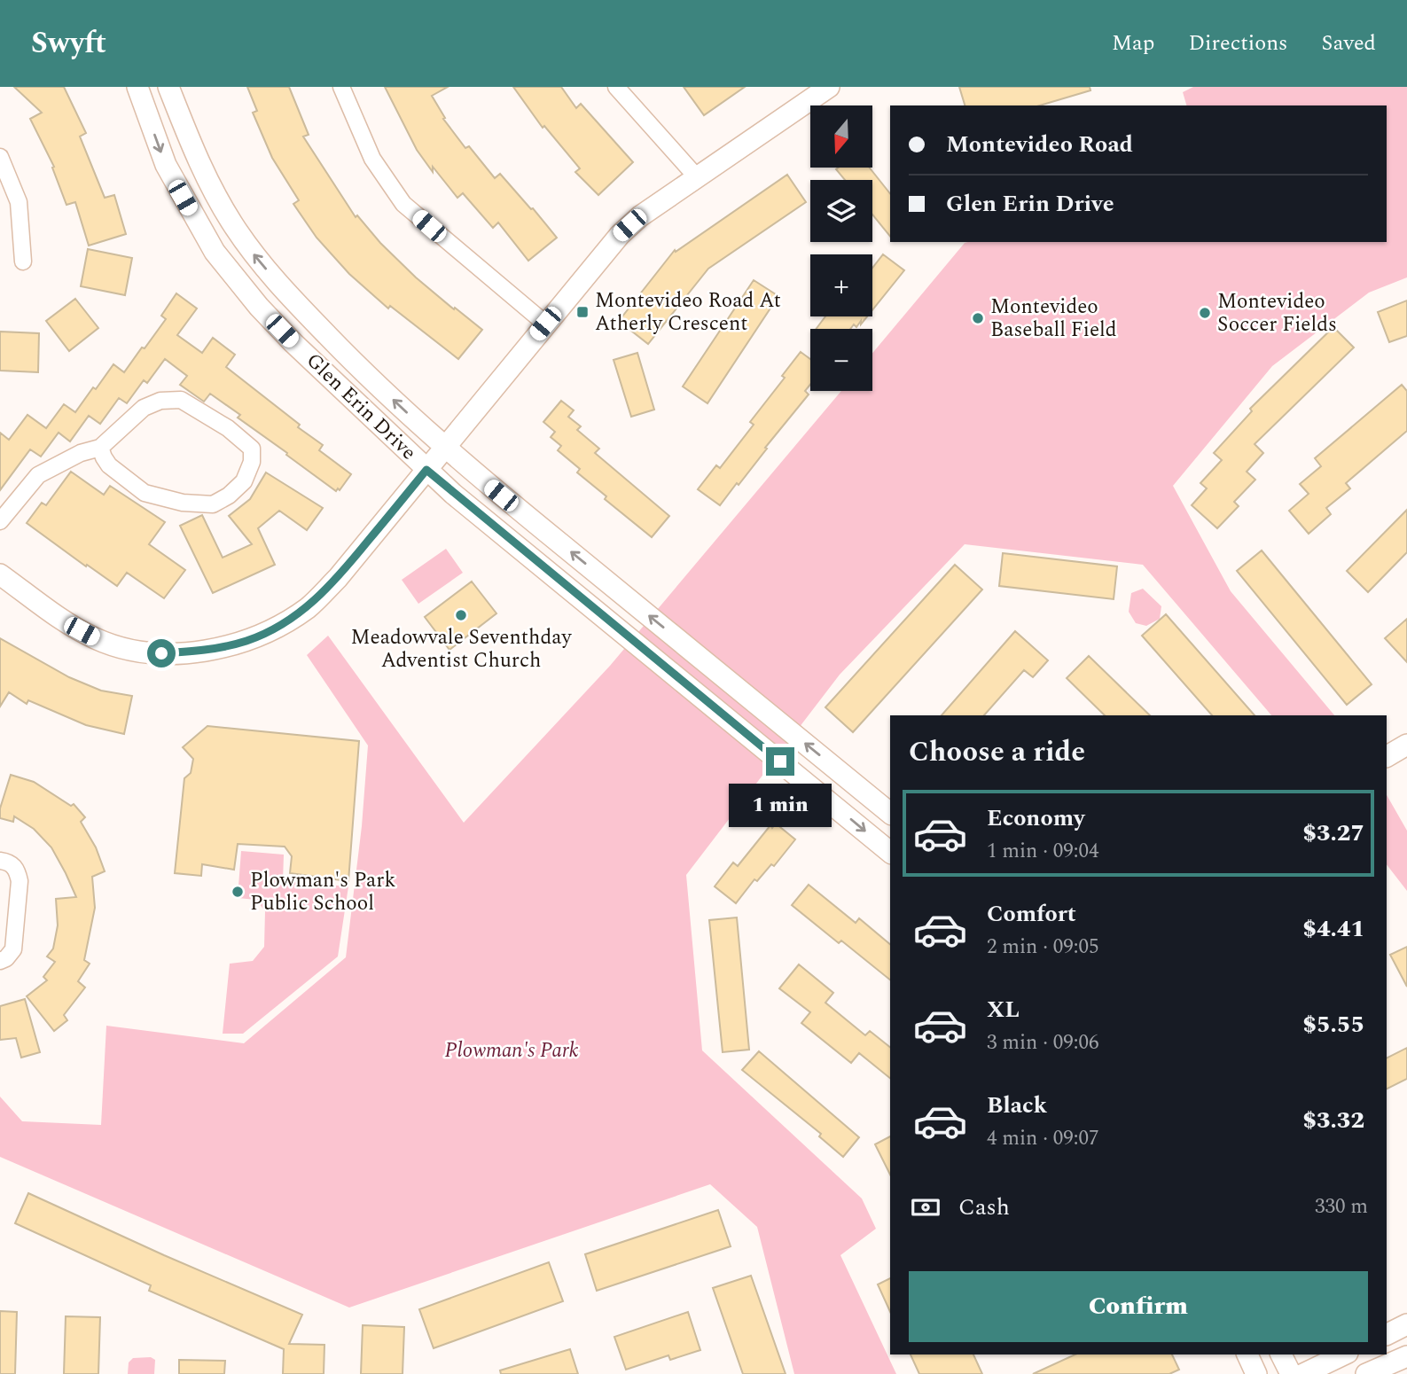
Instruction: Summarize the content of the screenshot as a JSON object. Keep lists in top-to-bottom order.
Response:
{
  "streets": {
    "street": ["Glen Erin Drive"]
  },
  "parks": ["Plowman's Park"],
  "places": {
    "transit": ["Montevideo Road At Atherly Crescent"],
    "other": [
      "Montevideo Soccer Fields",
      "Montevideo Baseball Field",
      "Meadowvale Seventhday Adventist Church",
      "Plowman's Park Public School"
    ]
  },
  "north": "bottom",
  "page": {
    "header": "Swyft",
    "nav": ["Map", "Directions", "Saved"],
    "map_buttons": ["+", "−"],
    "banner": ["Montevideo Road", "Glen Erin Drive"],
    "heading": "Choose a ride",
    "bubble": "1 min",
    "list": [
      {
        "name": "Economy",
        "note": "1 min · 09:04",
        "value": "$3.27"
      },
      {
        "name": "Comfort",
        "note": "2 min · 09:05",
        "value": "$4.41"
      },
      {
        "name": "XL",
        "note": "3 min · 09:06",
        "value": "$5.55"
      },
      {
        "name": "Black",
        "note": "4 min · 09:07",
        "value": "$3.32"
      }
    ],
    "pay": ["Cash", "330 m"],
    "buttons": "Confirm"
  }
}
